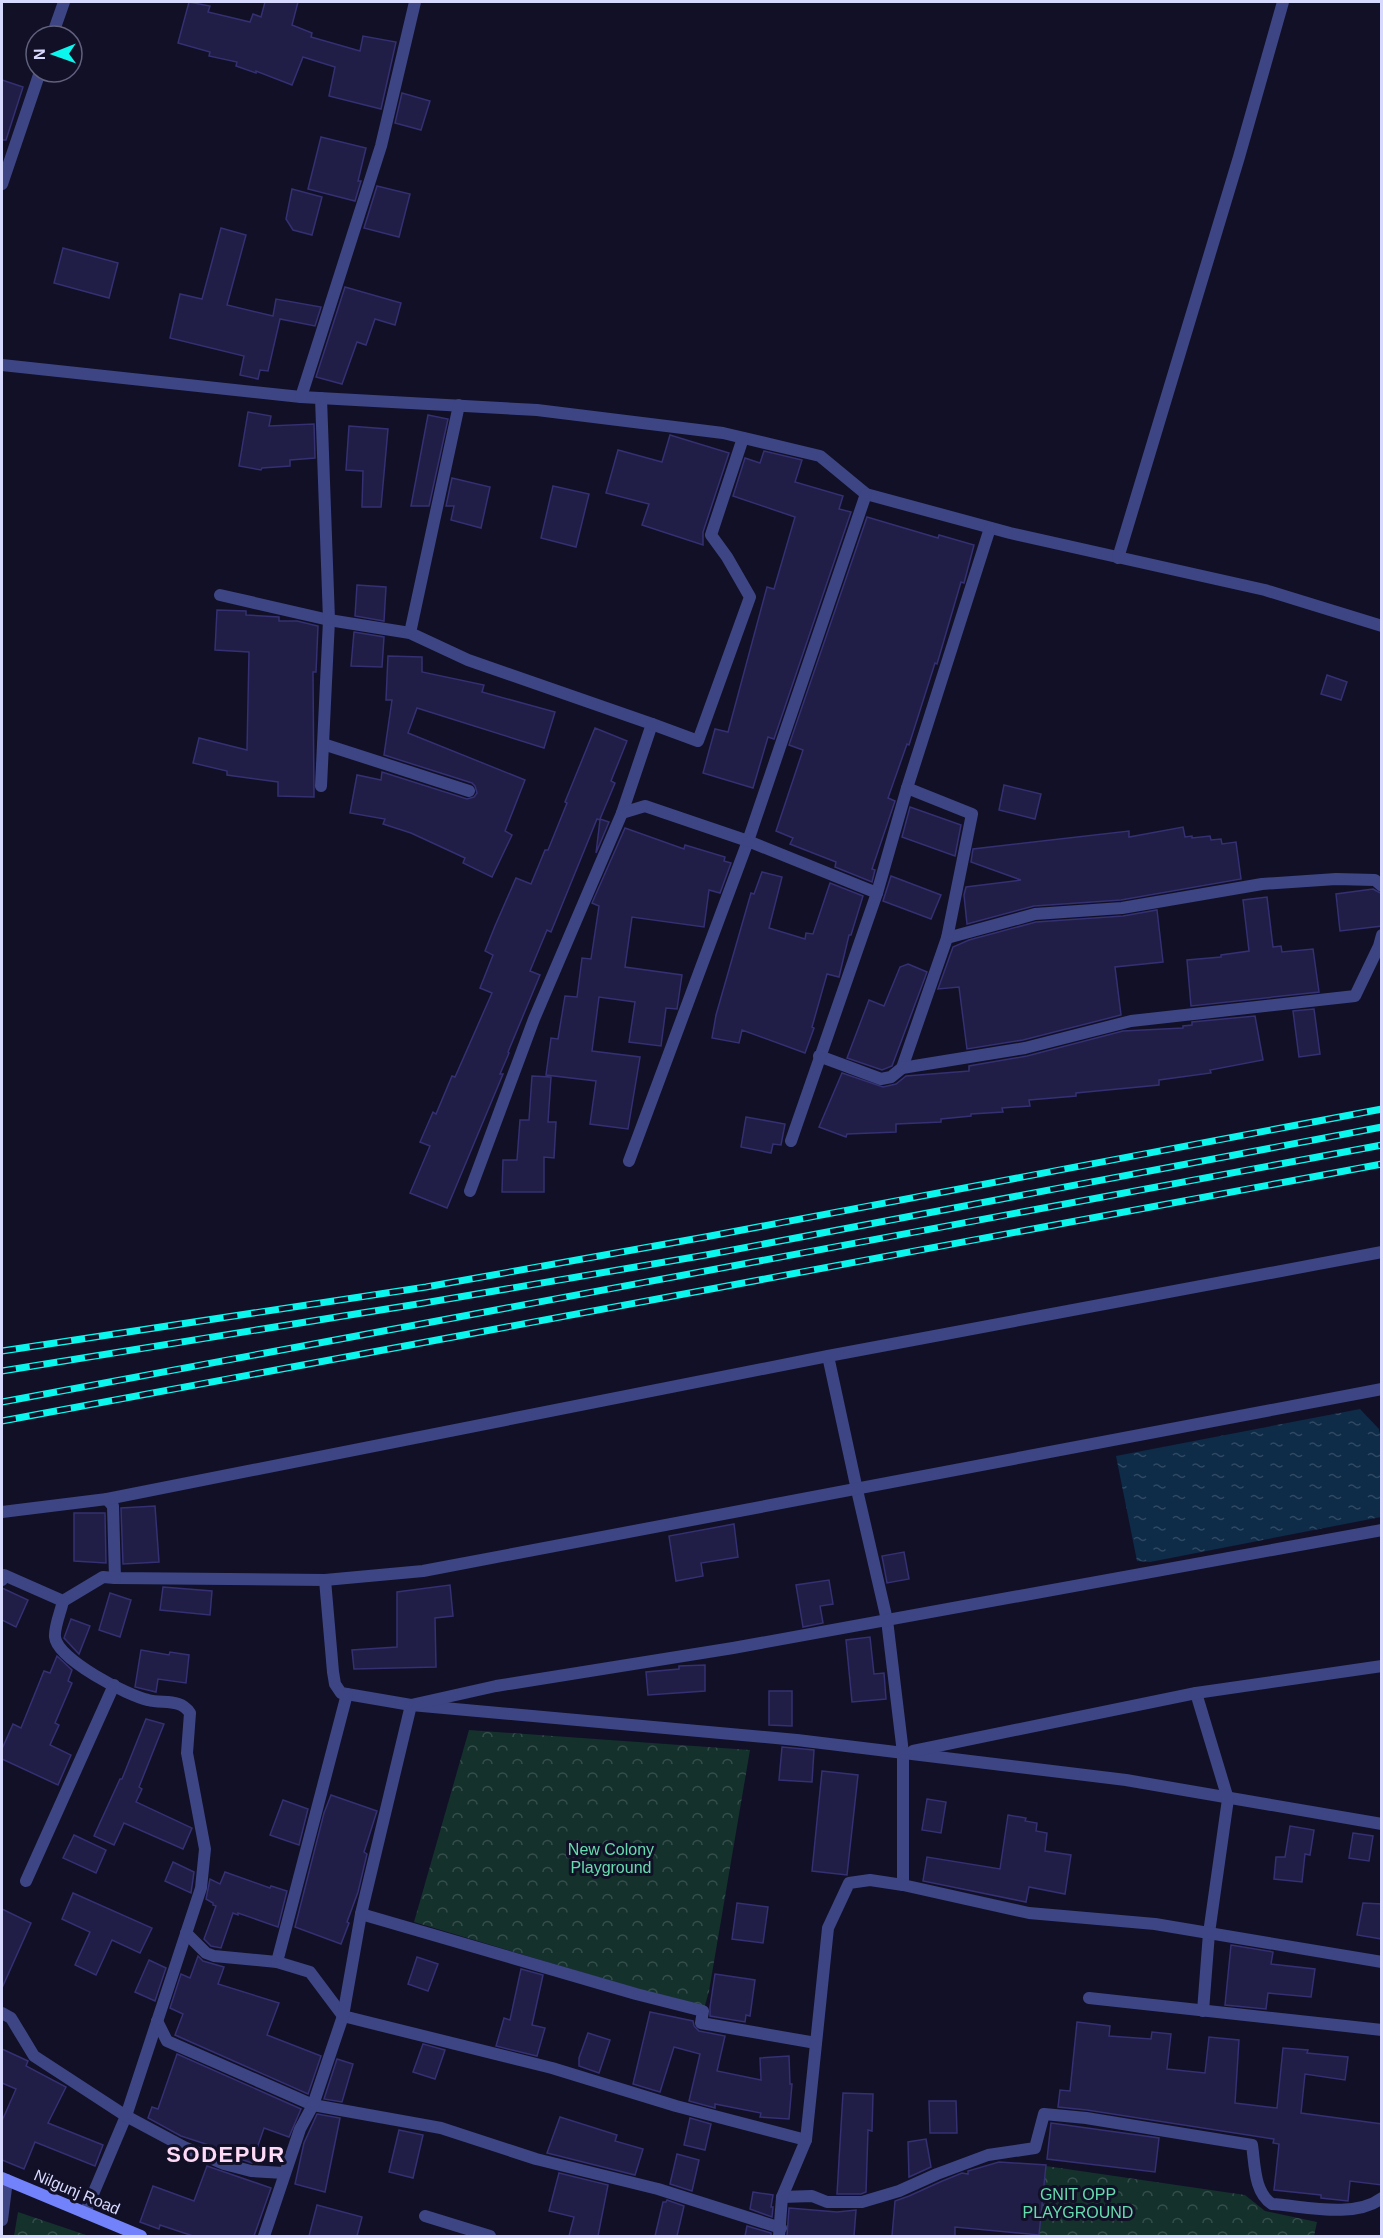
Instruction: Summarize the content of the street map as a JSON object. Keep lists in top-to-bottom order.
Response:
{
  "streets": {
    "street": ["Nilgunj Road"]
  },
  "districts": ["SODEPUR"],
  "parks": ["New Colony Playground", "GNIT OPP PLAYGROUND"],
  "north": "left"
}
